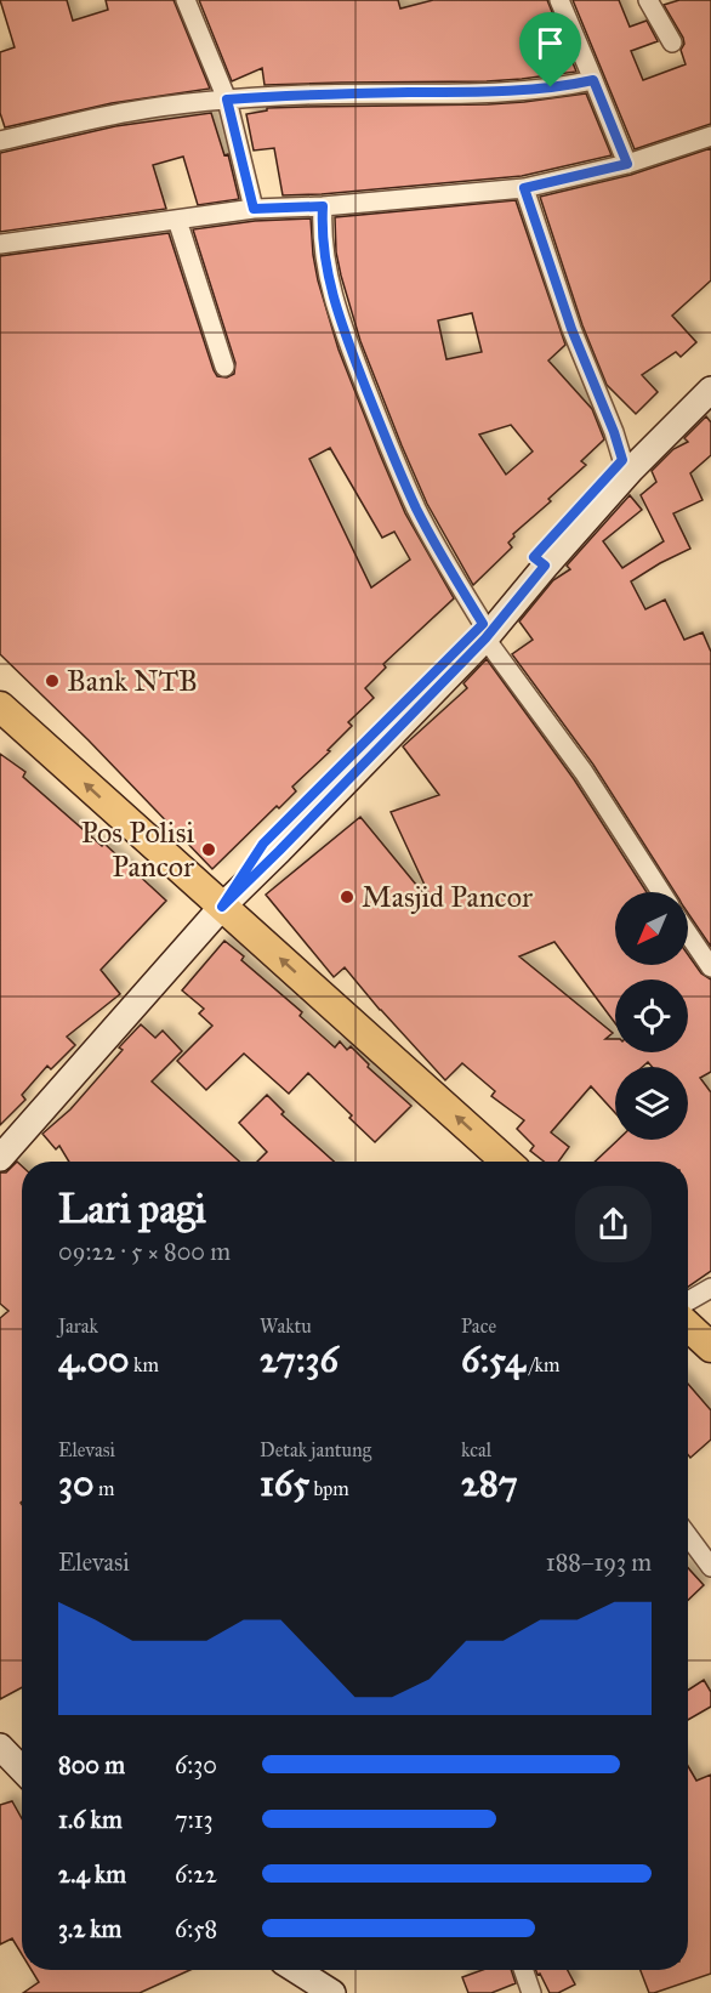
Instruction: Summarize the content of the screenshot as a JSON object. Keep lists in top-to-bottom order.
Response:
{
  "places": ["Bank NTB", "Pos Polisi Pancor", "Masjid Pancor"],
  "north": "bottom left",
  "page": {
    "heading": ["Lari pagi", "09:22 · 5 × 800 m"],
    "stats": [
      ["Jarak", "4.00 km"],
      ["Waktu", "27:36"],
      ["Pace", "6:54 /km"],
      ["Elevasi", "30 m"],
      ["Detak jantung", "165 bpm"],
      ["kcal", "287"]
    ],
    "chart": ["Elevasi", "188–193 m"],
    "list": [
      {
        "name": "800 m",
        "note": "6:30"
      },
      {
        "name": "1.6 km",
        "note": "7:13"
      },
      {
        "name": "2.4 km",
        "note": "6:22"
      },
      {
        "name": "3.2 km",
        "note": "6:58"
      }
    ]
  }
}
